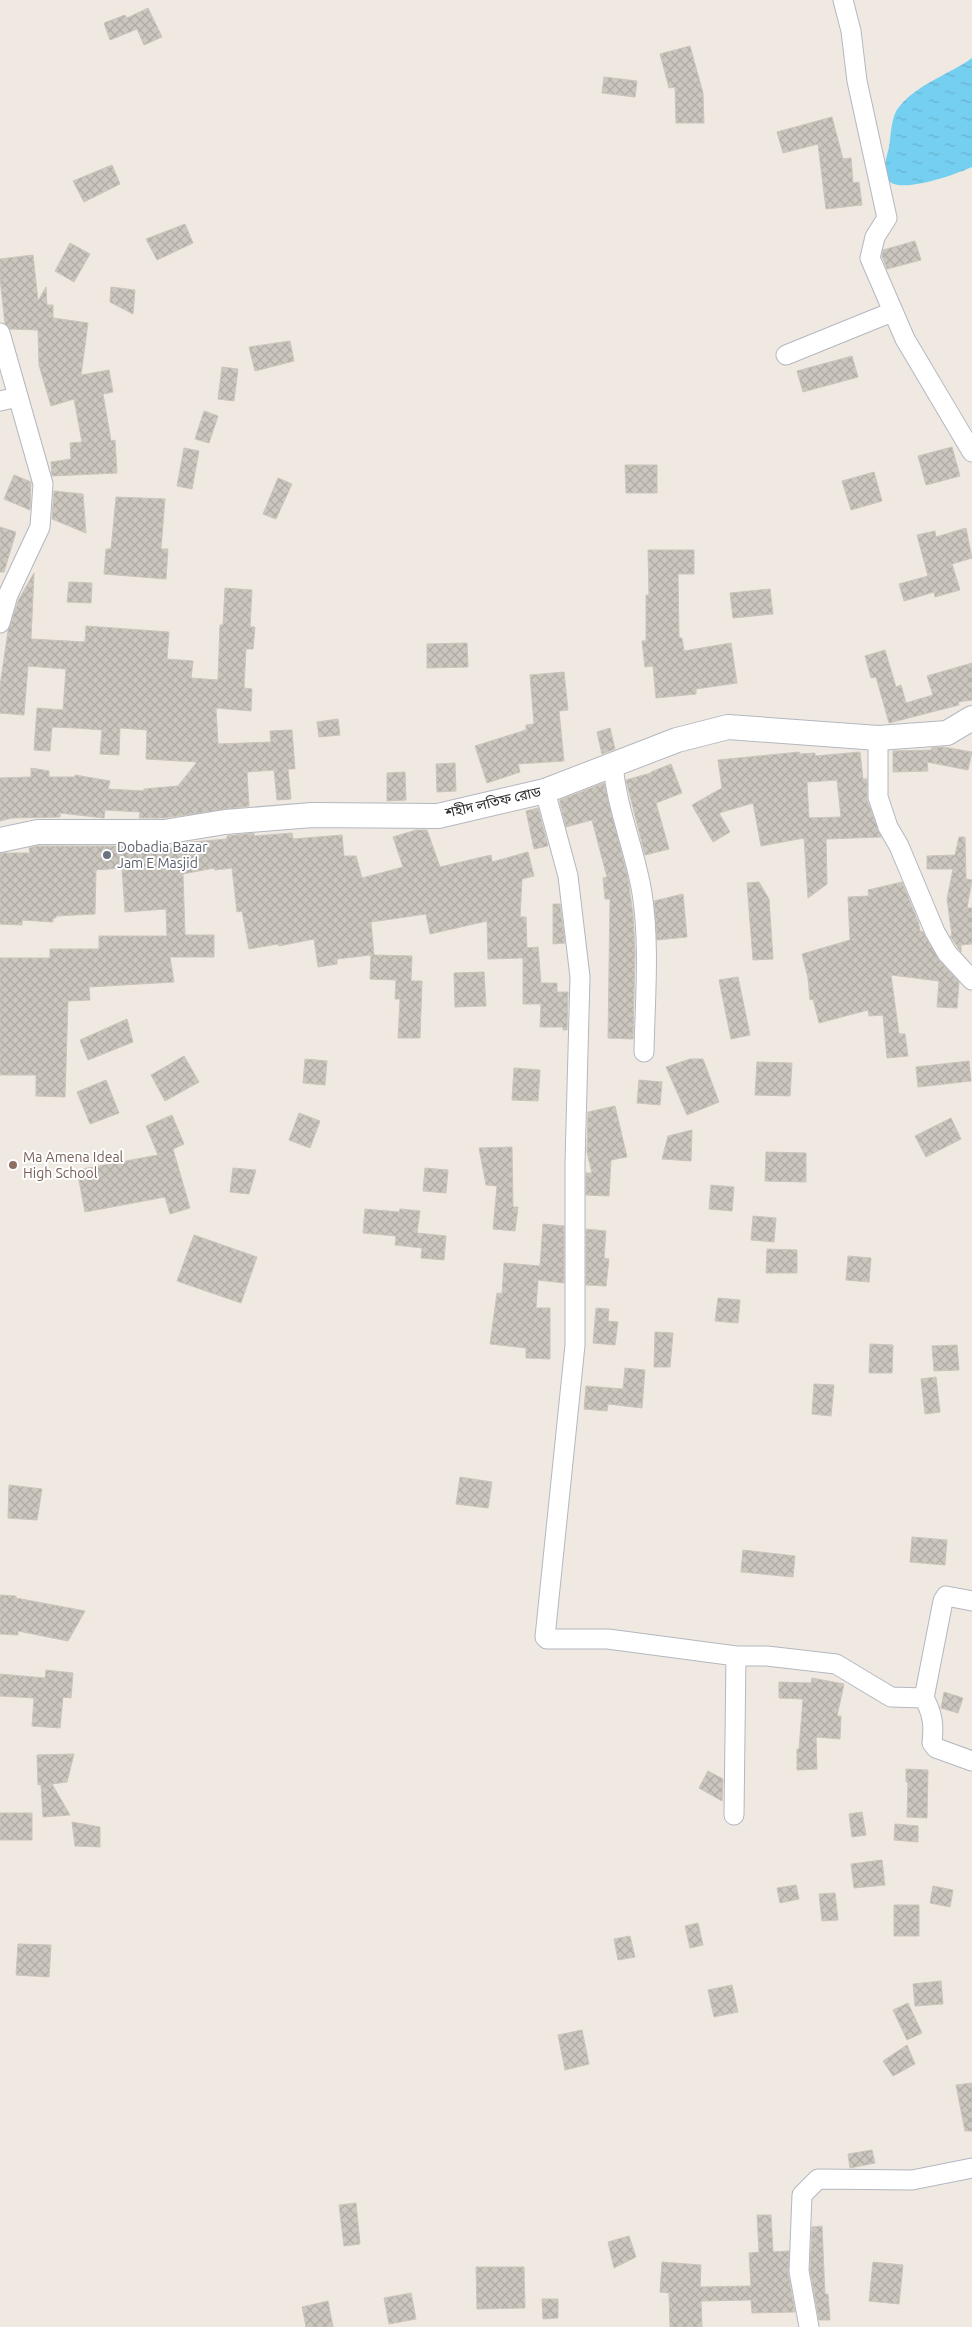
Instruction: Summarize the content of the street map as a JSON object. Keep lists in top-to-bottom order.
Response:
{
  "streets": {
    "street": ["শহীদ লতিফ রোড"]
  },
  "places": ["Dobadia Bazar Jam E Masjid", "Ma Amena Ideal High School"]
}
